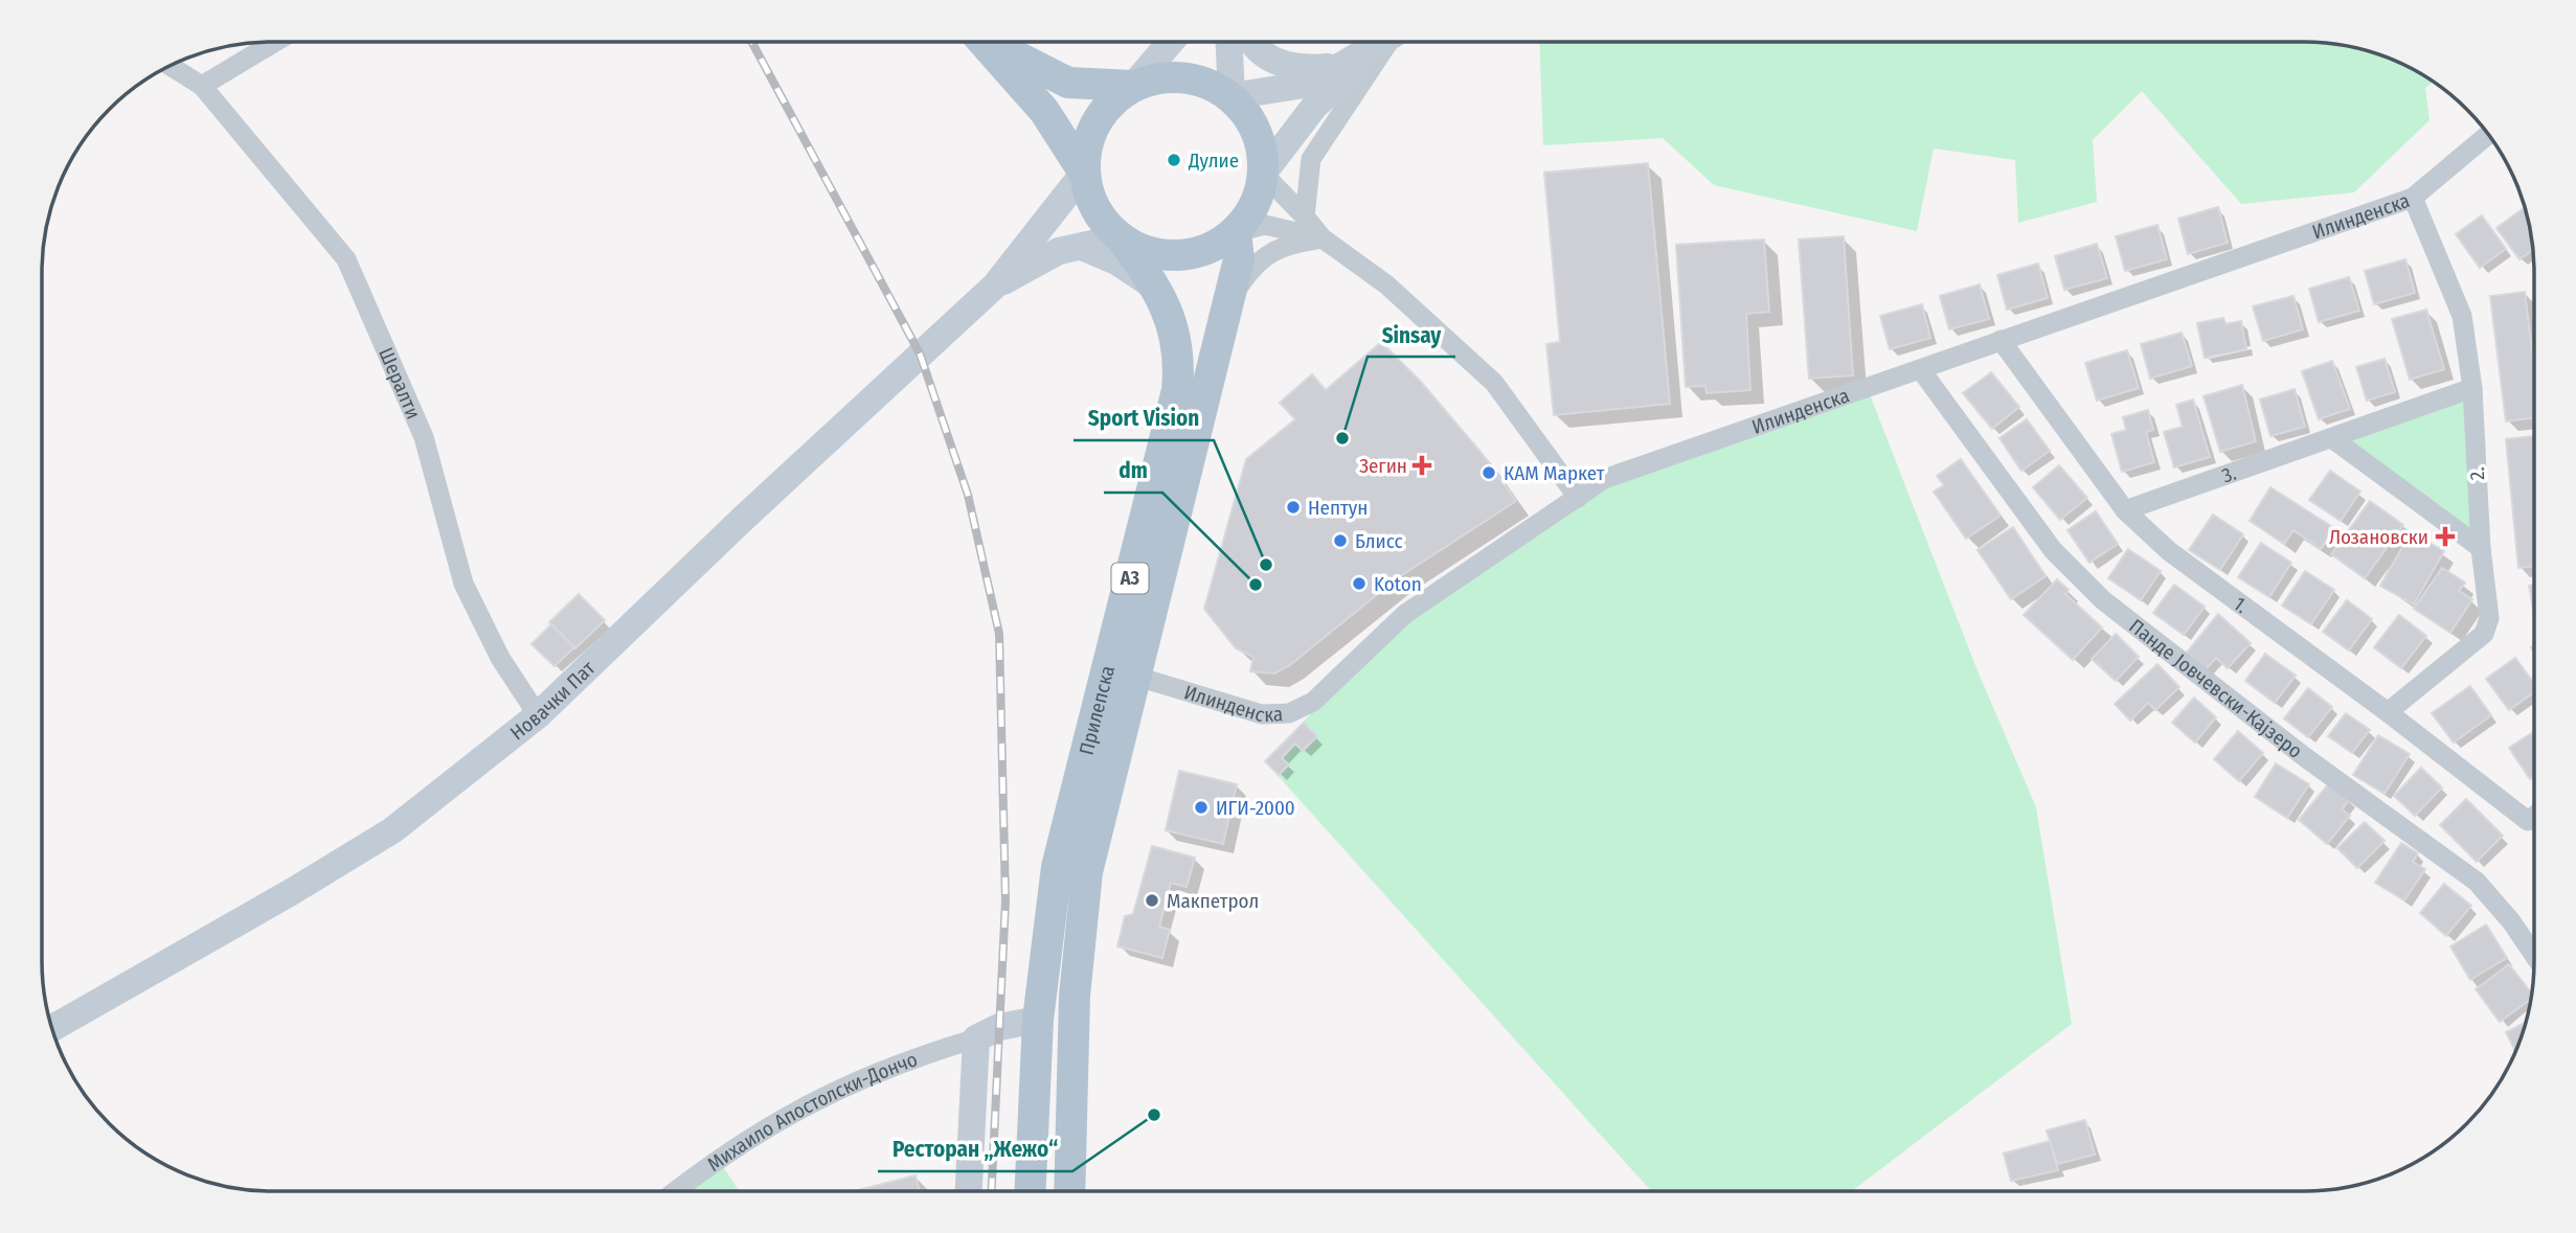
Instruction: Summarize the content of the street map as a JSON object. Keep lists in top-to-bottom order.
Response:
{
  "streets": {
    "main road": ["A3", "Новачки Пат", "Прилепска"],
    "street": [
      "Илинденска",
      "Шералти",
      "2.",
      "3.",
      "1.",
      "Панде Јовчевски-Кајзеро",
      "Михаило Апостолски-Дончо"
    ]
  },
  "crossings": [
    ["Илинденска", "2."],
    ["Илинденска", "1."],
    ["Илинденска", "Панде Јовчевски-Кајзеро"],
    ["Илинденска", "Прилепска"],
    ["Шералти", "Новачки Пат"],
    ["2.", "3."],
    ["2.", "1."],
    ["3.", "1."],
    ["A3", "Прилепска"]
  ],
  "places": {
    "other": [
      "Дулие",
      "Sinsay",
      "КАМ Маркет",
      "Нептун",
      "Блисс",
      "Sport Vision",
      "Koton",
      "dm",
      "ИГИ-2000",
      "Макпетрол",
      "Ресторан „Жежо“"
    ],
    "health": ["Зегин", "Лозановски"]
  }
}
